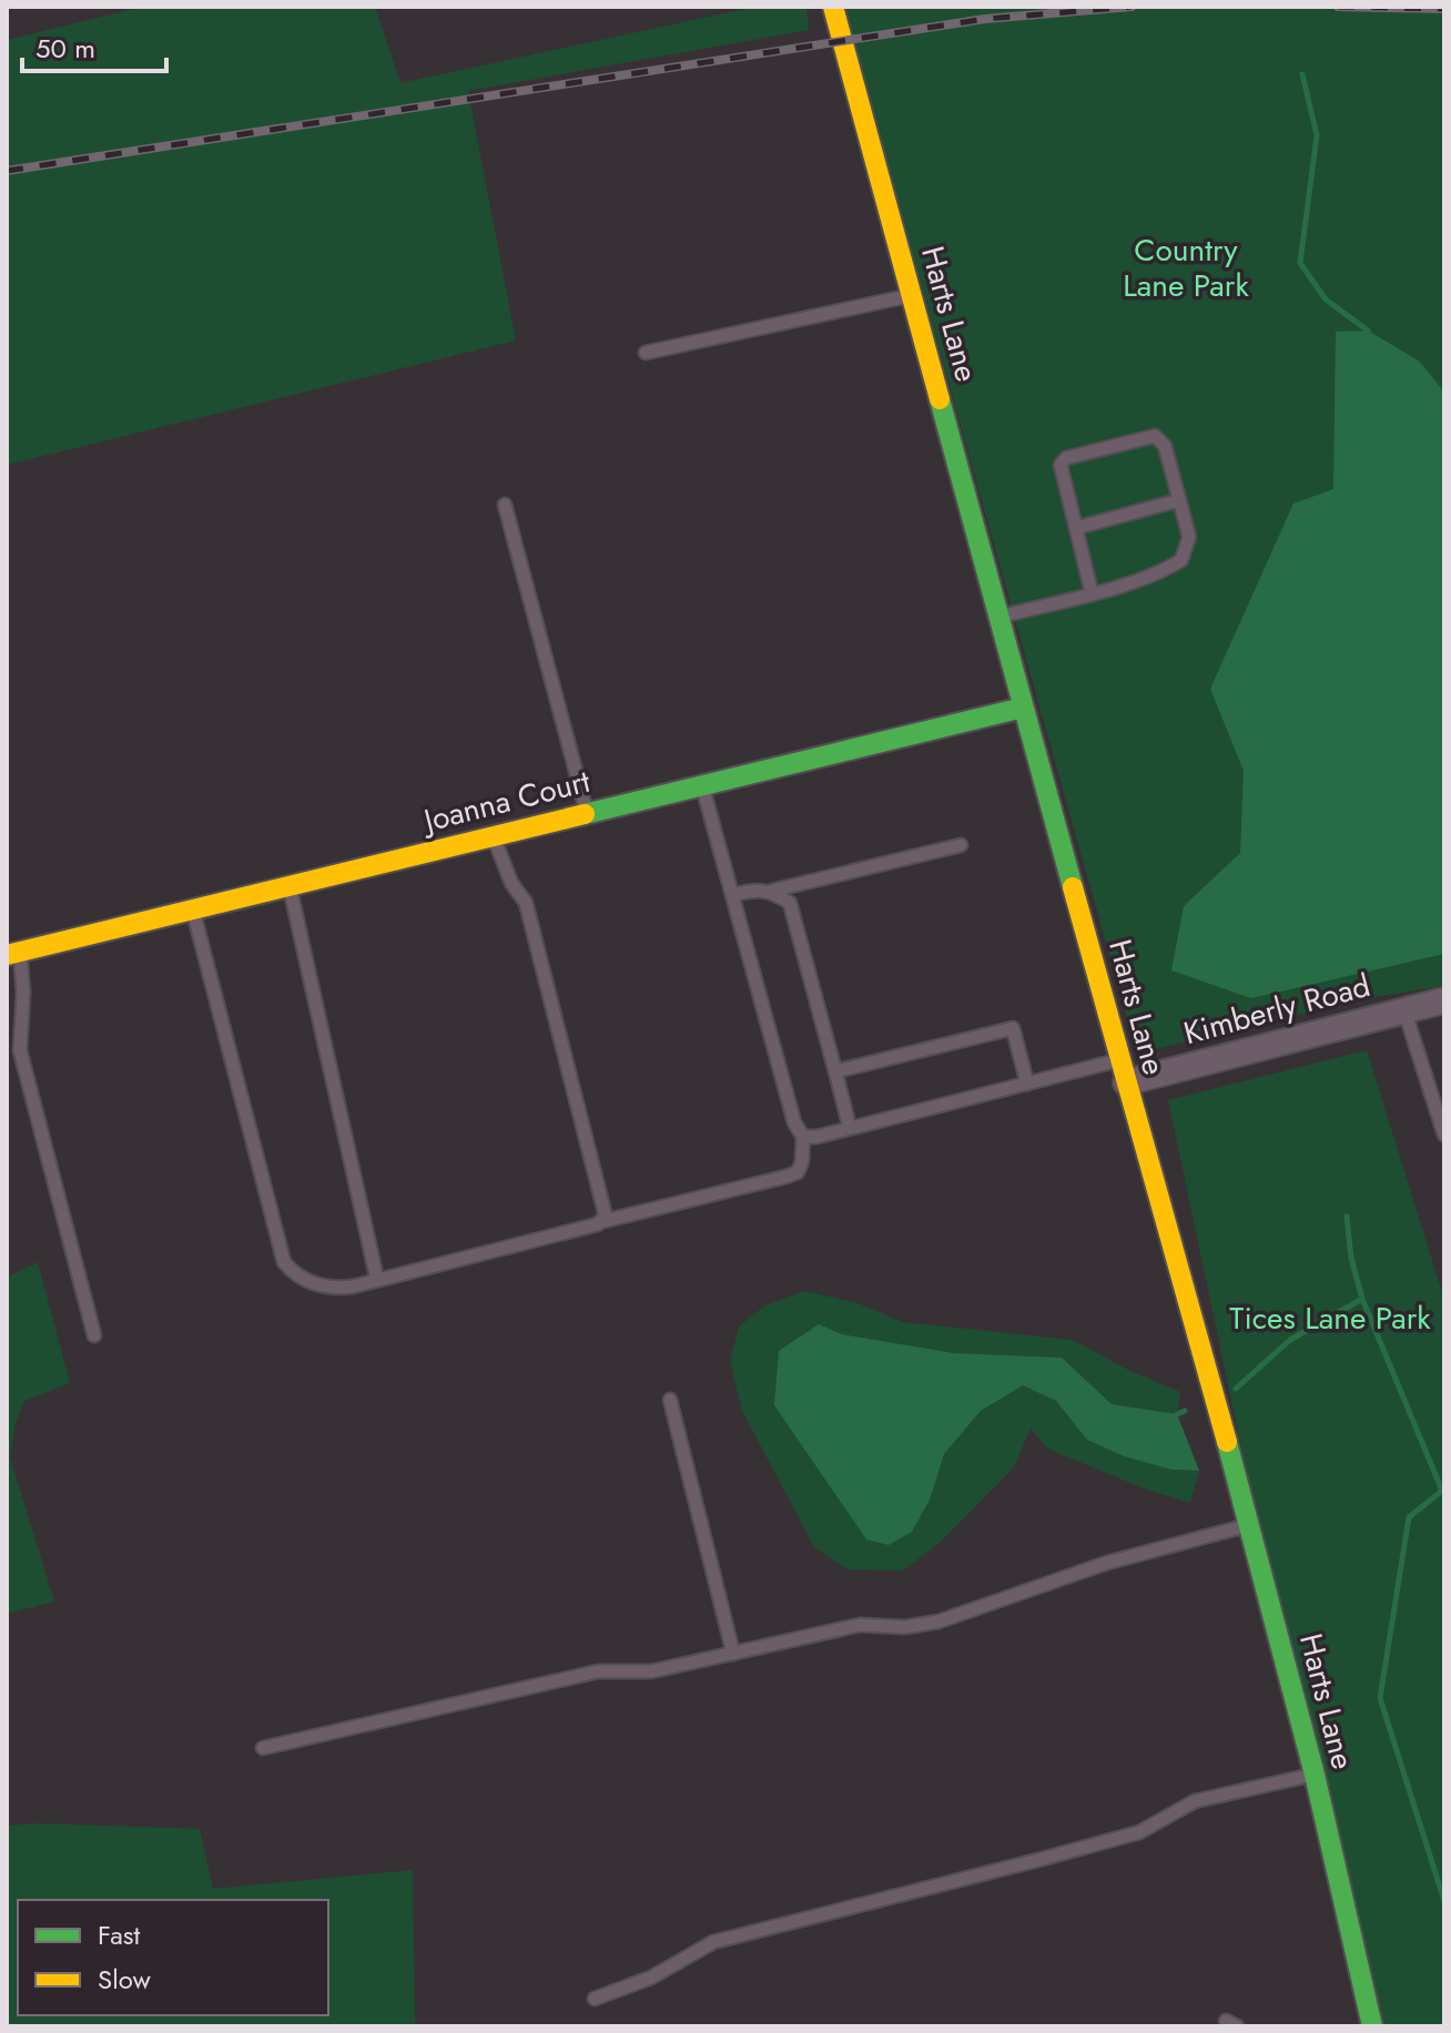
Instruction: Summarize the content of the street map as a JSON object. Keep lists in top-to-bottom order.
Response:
{
  "streets": {
    "street": ["Harts Lane", "Joanna Court", "Kimberly Road"]
  },
  "crossings": [
    ["Harts Lane", "Joanna Court"],
    ["Harts Lane", "Kimberly Road"]
  ],
  "parks": ["Country Lane Park", "Tices Lane Park"],
  "legend": ["Fast", "Slow"],
  "scale_bar": "50 m"
}
